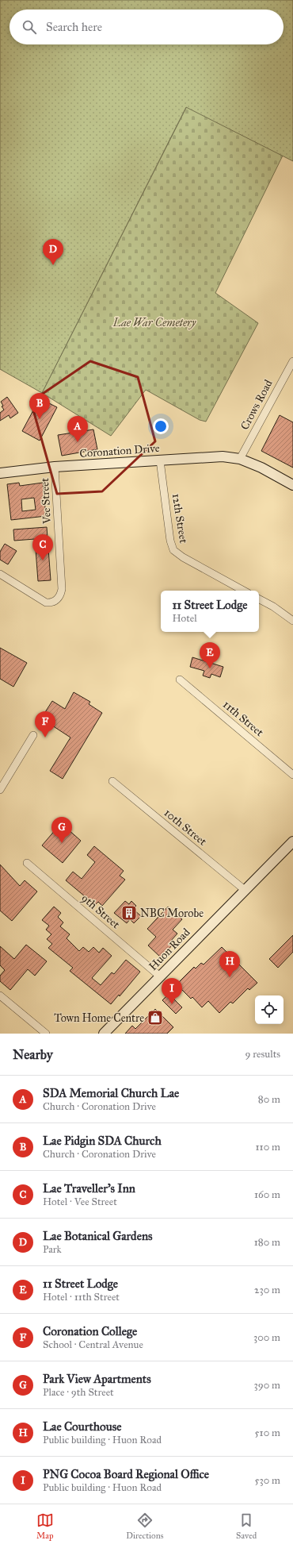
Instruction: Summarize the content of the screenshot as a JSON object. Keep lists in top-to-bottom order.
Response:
{
  "streets": {
    "street": [
      "Crows Road",
      "Coronation Drive",
      "Vee Street",
      "12th Street",
      "11th Street",
      "10th Street",
      "9th Street",
      "Huon Road"
    ]
  },
  "crossings": [
    ["Crows Road", "Coronation Drive"],
    ["Coronation Drive", "Vee Street"],
    ["Coronation Drive", "12th Street"],
    ["10th Street", "Huon Road"],
    ["9th Street", "Huon Road"]
  ],
  "parks": ["Lae War Cemetery"],
  "places": {
    "building": ["NBC Morobe"],
    "shop": ["Town Home Centre"]
  },
  "page": {
    "search": "Search here",
    "pins": [
      "D",
      "B",
      "A",
      "C",
      "E",
      "F",
      "G",
      "H",
      "I"
    ],
    "popup": ["11 Street Lodge", "Hotel"],
    "heading": ["Nearby", "9 results"],
    "list": [
      {
        "mark": "A",
        "name": "SDA Memorial Church Lae",
        "note": "Church · Coronation Drive",
        "value": "80 m"
      },
      {
        "mark": "B",
        "name": "Lae Pidgin SDA Church",
        "note": "Church · Coronation Drive",
        "value": "110 m"
      },
      {
        "mark": "C",
        "name": "Lae Traveller's Inn",
        "note": "Hotel · Vee Street",
        "value": "160 m"
      },
      {
        "mark": "D",
        "name": "Lae Botanical Gardens",
        "note": "Park",
        "value": "180 m"
      },
      {
        "mark": "E",
        "name": "11 Street Lodge",
        "note": "Hotel · 11th Street",
        "value": "230 m"
      },
      {
        "mark": "F",
        "name": "Coronation College",
        "note": "School · Central Avenue",
        "value": "300 m"
      },
      {
        "mark": "G",
        "name": "Park View Apartments",
        "note": "Place · 9th Street",
        "value": "390 m"
      },
      {
        "mark": "H",
        "name": "Lae Courthouse",
        "note": "Public building · Huon Road",
        "value": "510 m"
      },
      {
        "mark": "I",
        "name": "PNG Cocoa Board Regional Office",
        "note": "Public building · Huon Road",
        "value": "530 m"
      }
    ],
    "nav": ["Map", "Directions", "Saved"]
  }
}
